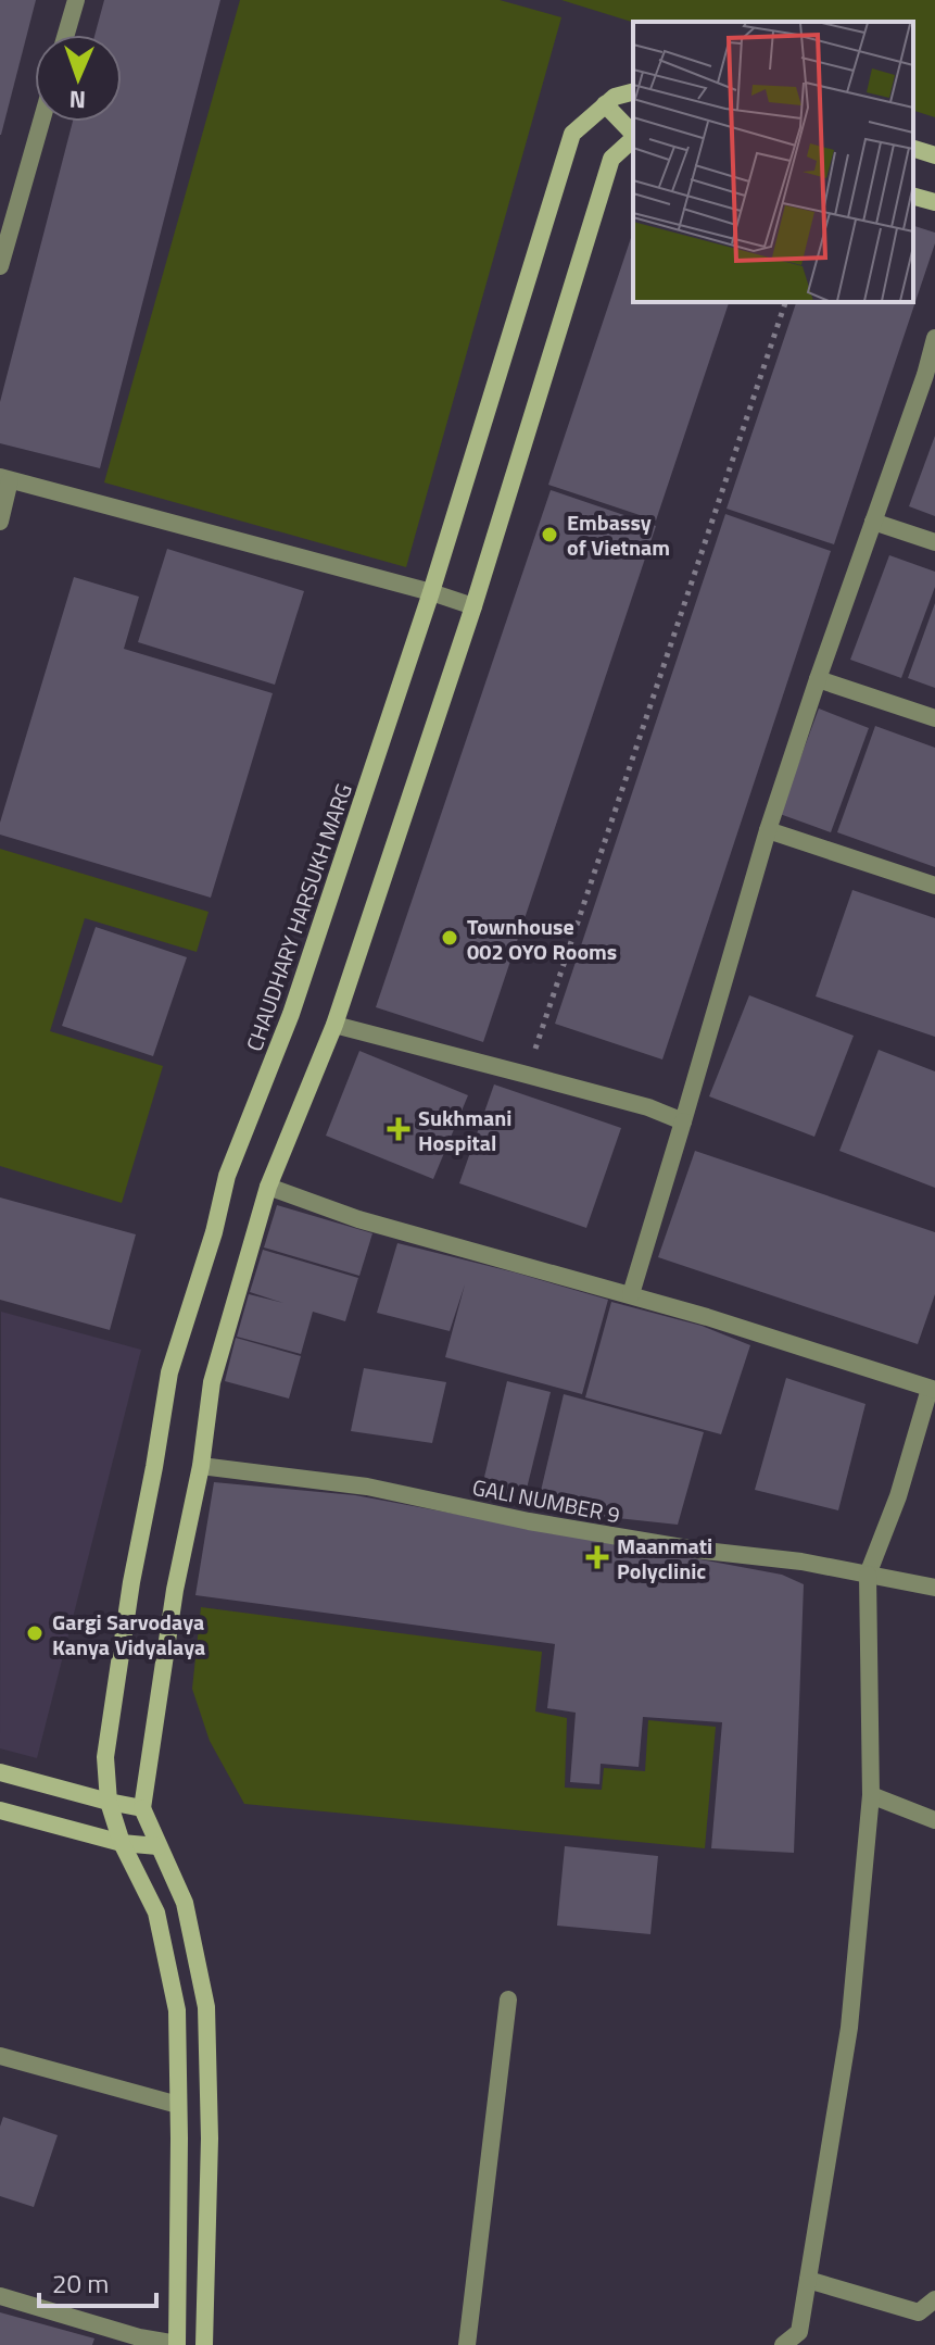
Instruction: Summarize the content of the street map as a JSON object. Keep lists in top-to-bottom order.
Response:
{
  "streets": {
    "street": ["CHAUDHARY HARSUKH MARG", "GALI NUMBER 9"]
  },
  "places": {
    "other": ["Embassy of Vietnam", "Townhouse 002 OYO Rooms", "Gargi Sarvodaya Kanya Vidyalaya"],
    "health": ["Sukhmani Hospital", "Maanmati Polyclinic"]
  },
  "scale_bar": "20 m",
  "north": "bottom"
}
